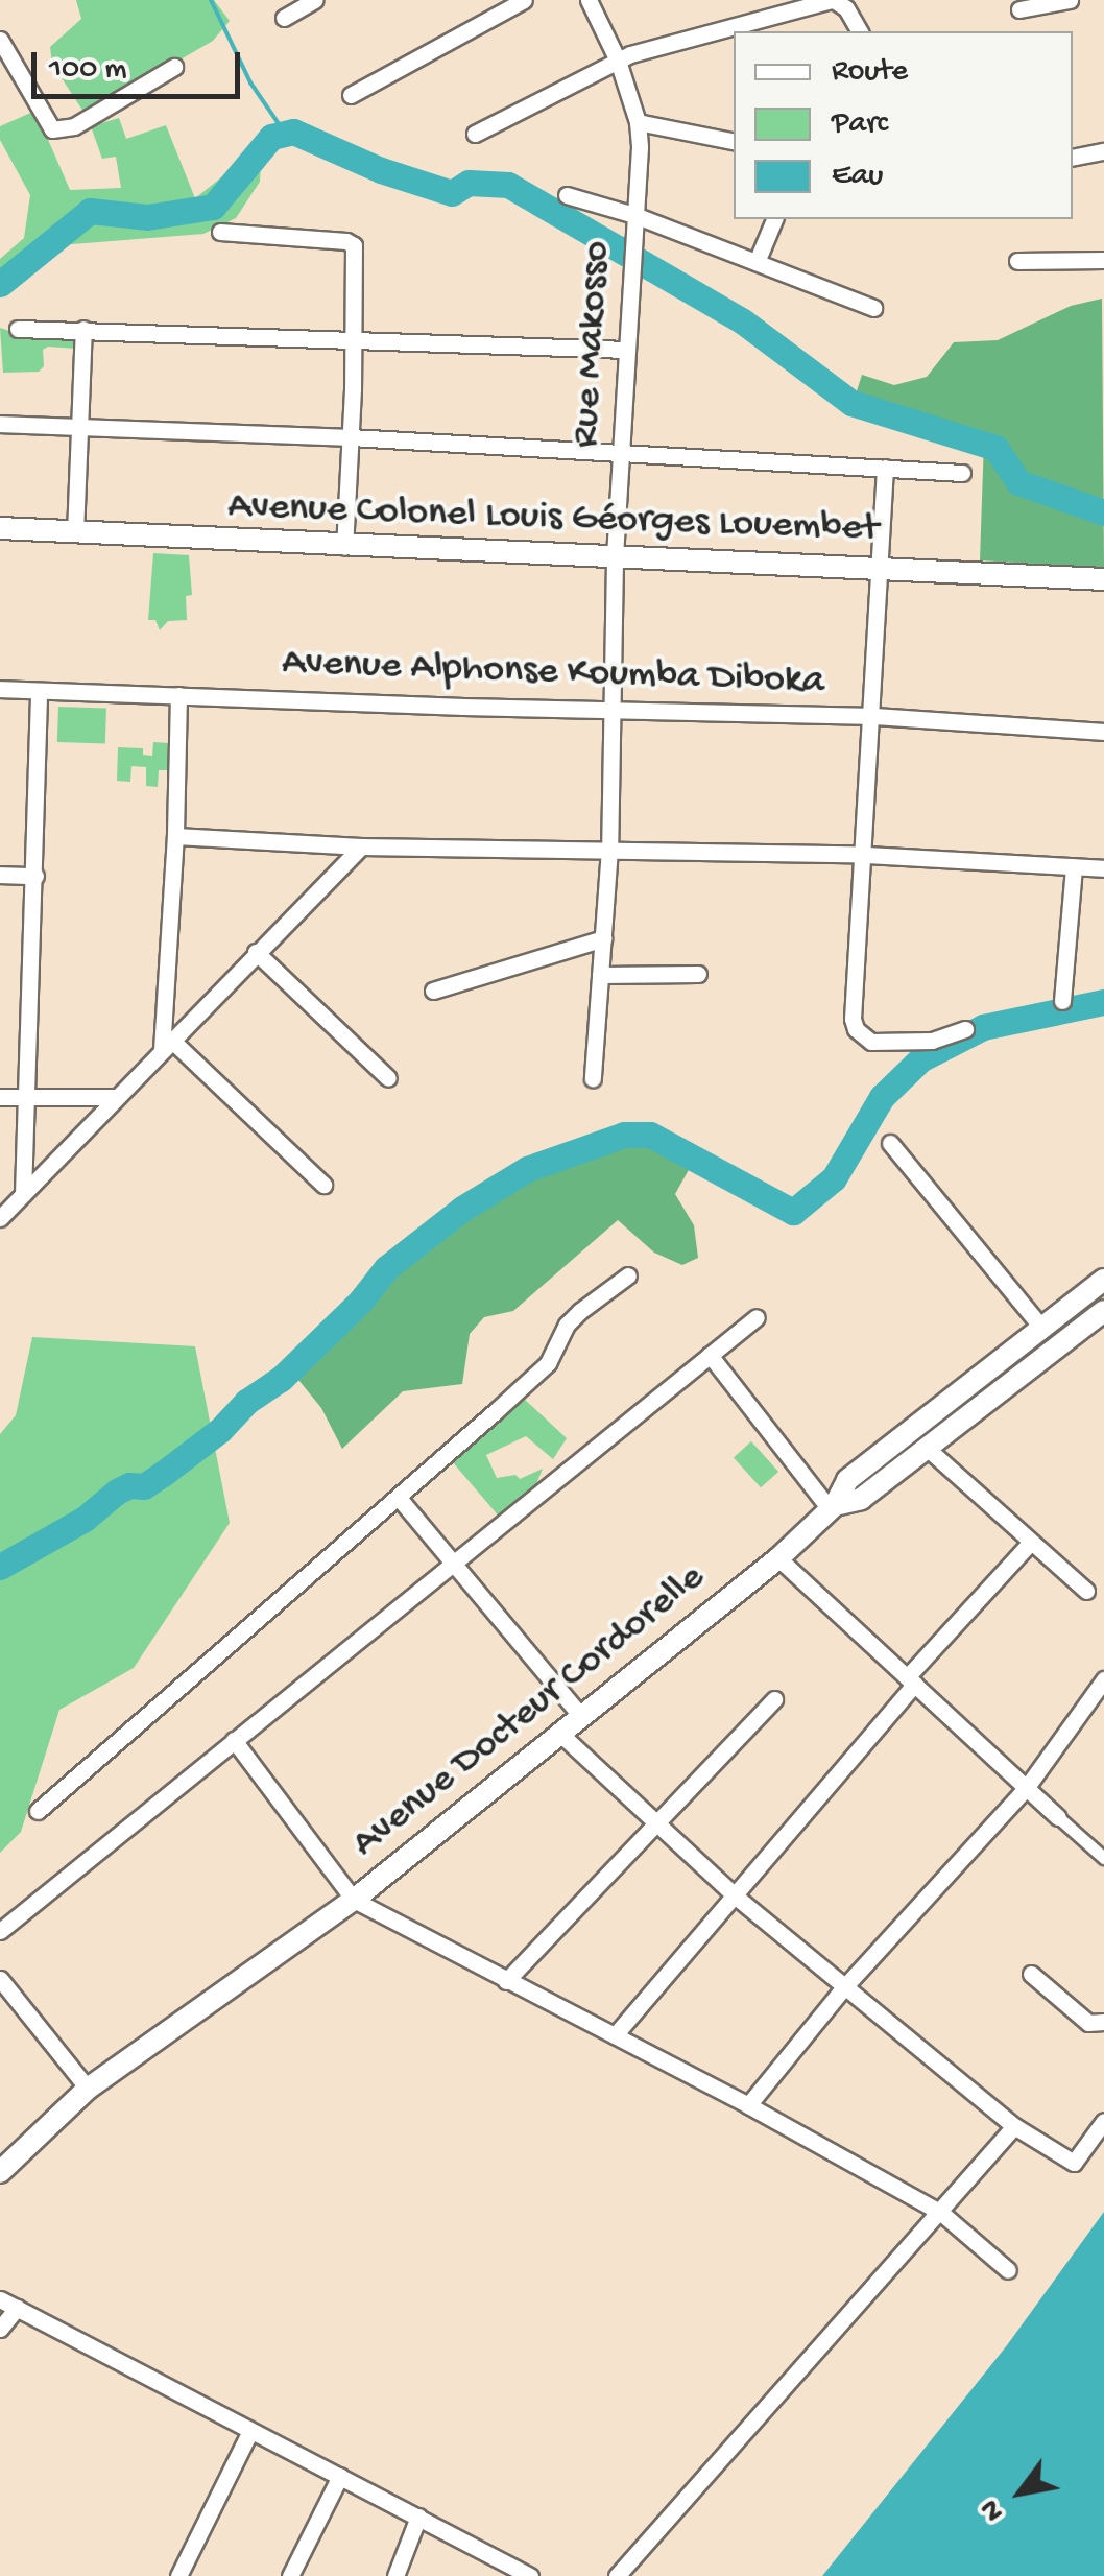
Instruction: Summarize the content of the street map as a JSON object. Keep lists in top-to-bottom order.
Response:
{
  "streets": {
    "street": [
      "Rue Makosso",
      "Avenue Colonel Louis Géorges Louembet",
      "Avenue Alphonse Koumba Diboka",
      "Avenue Docteur Cordorelle"
    ]
  },
  "crossings": [
    ["Rue Makosso", "Avenue Colonel Louis Géorges Louembet"],
    ["Rue Makosso", "Avenue Alphonse Koumba Diboka"]
  ],
  "legend": ["Route", "Parc", "Eau"],
  "scale_bar": "100 m",
  "north": "bottom left"
}
